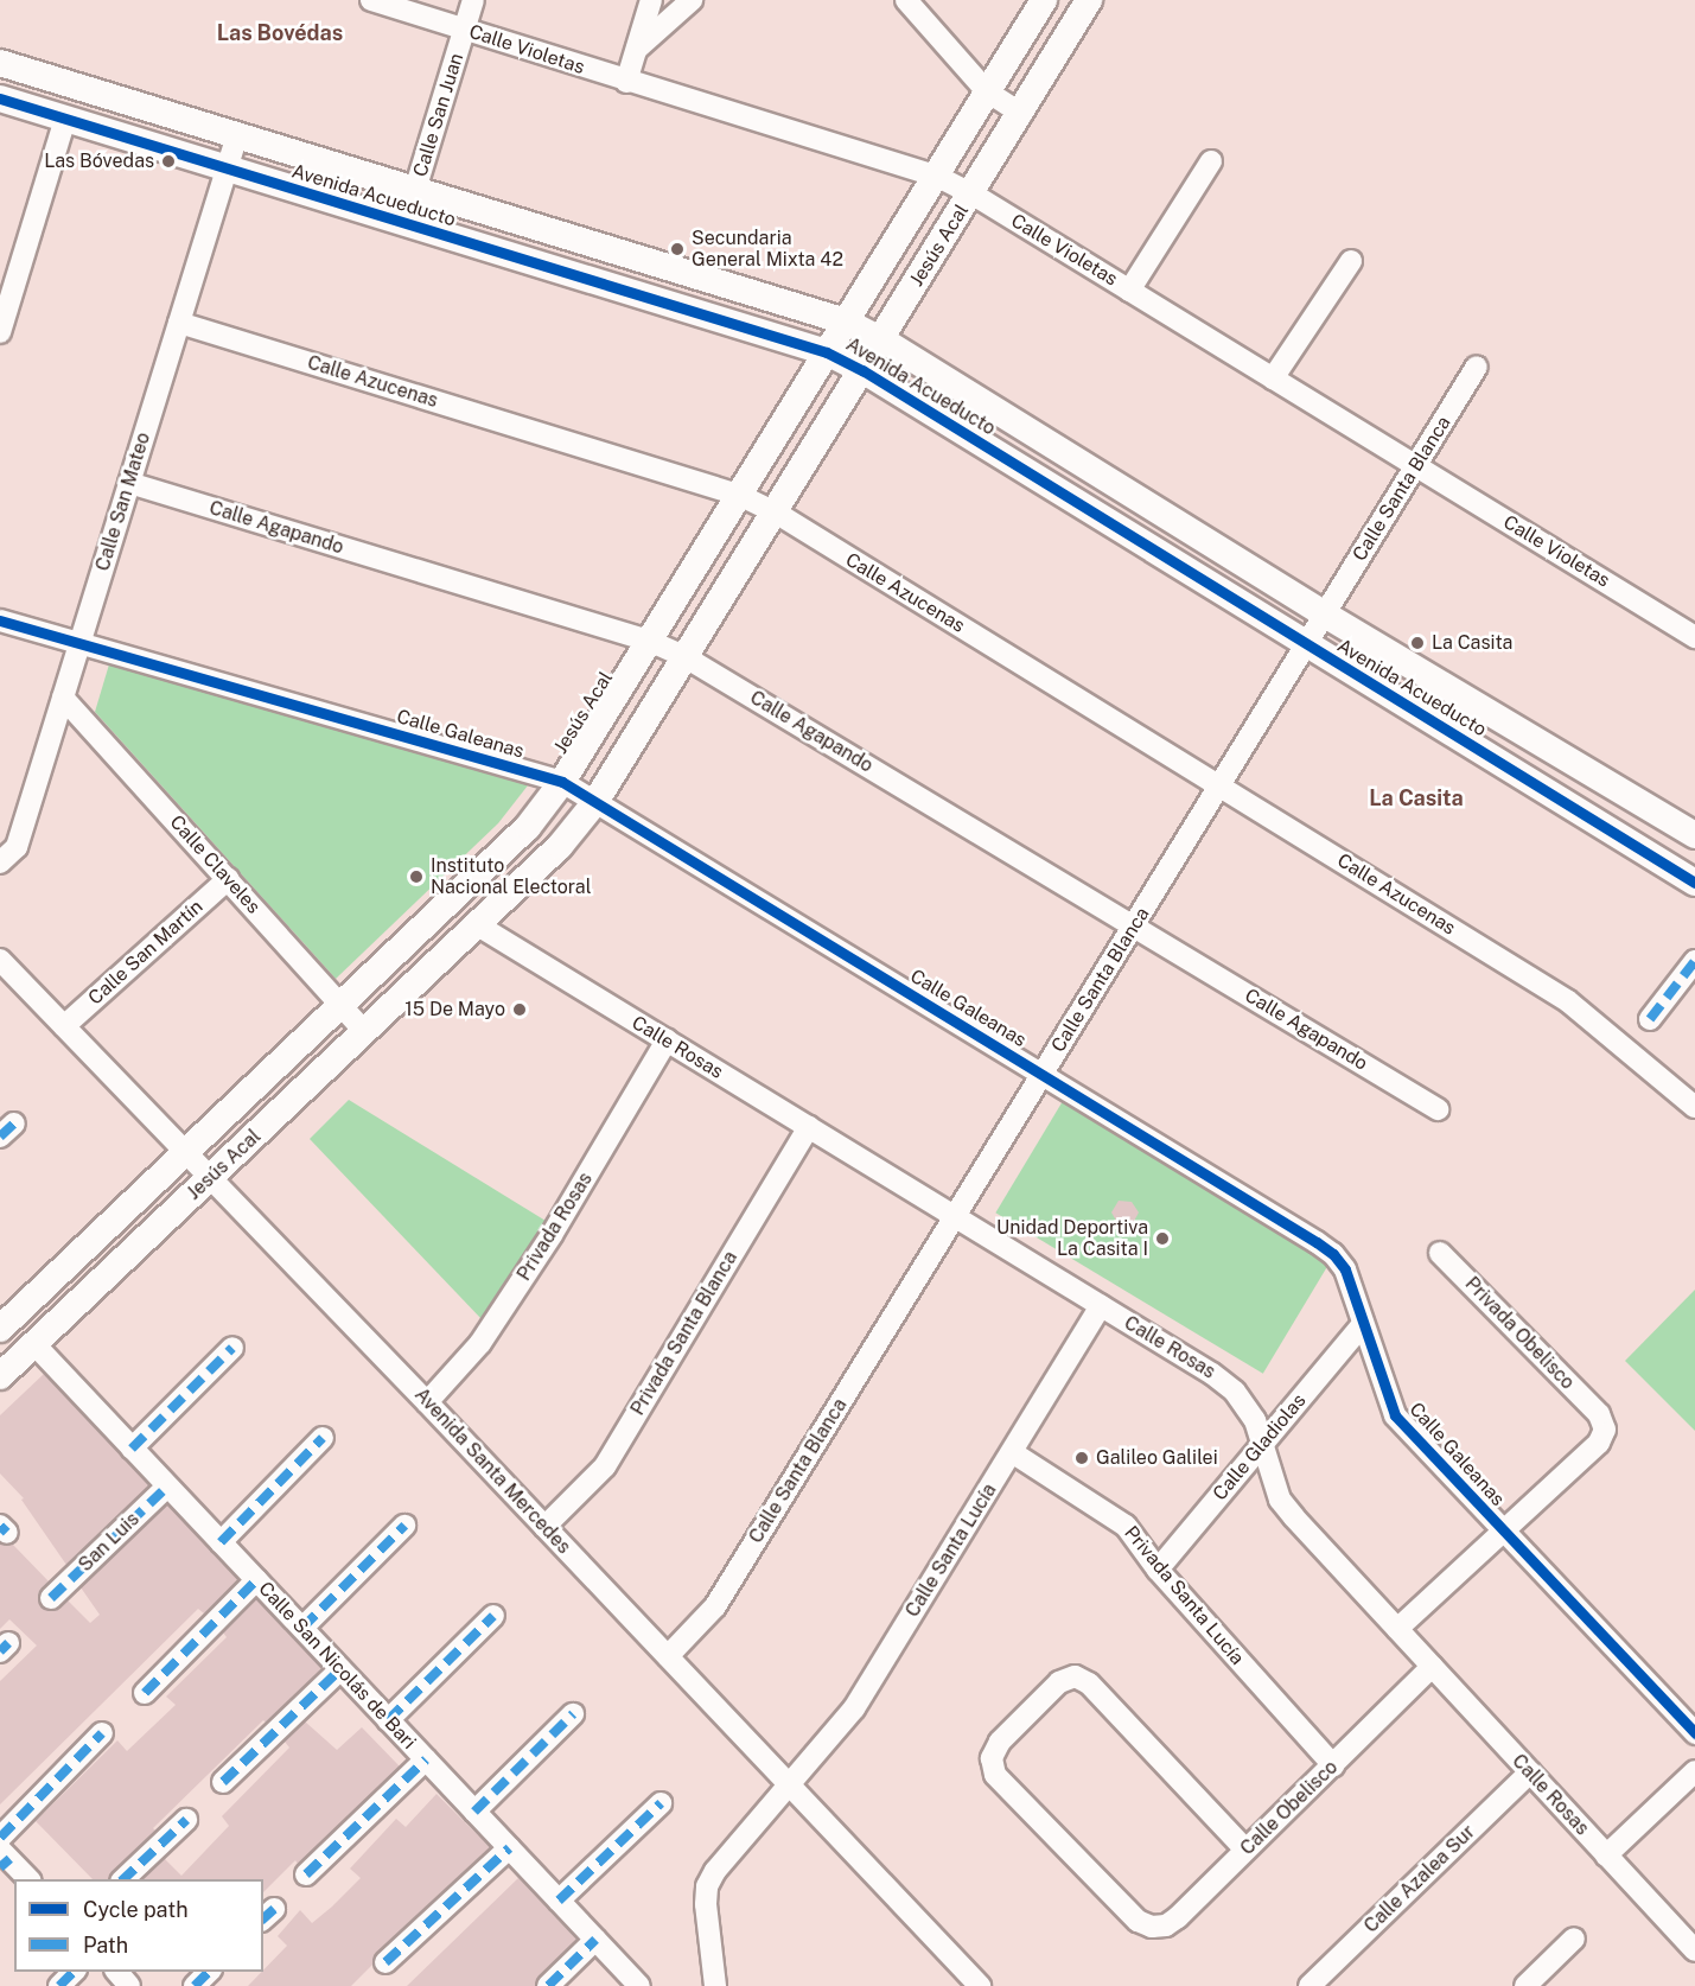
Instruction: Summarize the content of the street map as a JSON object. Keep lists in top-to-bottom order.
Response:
{
  "streets": {
    "street": [
      "Calle Violetas",
      "Calle San Juan",
      "Avenida Acueducto",
      "Jesús Acal",
      "Calle Azucenas",
      "Calle Santa Blanca",
      "Calle San Mateo",
      "Calle Agapando",
      "Calle Galeanas",
      "Calle Claveles",
      "Calle San Martín",
      "Calle Rosas",
      "Privada Rosas",
      "Privada Santa Blanca",
      "Privada Obelisco",
      "Calle Gladiolas",
      "Avenida Santa Mercedes",
      "San Luis",
      "Calle Santa Lucía",
      "Privada Santa Lucía",
      "Calle San Nicolás de Bari",
      "Calle Obelisco",
      "Calle Azalea Sur"
    ]
  },
  "crossings": [
    ["Calle Violetas", "Calle San Juan"],
    ["Calle Violetas", "Jesús Acal"],
    ["Calle Violetas", "Calle Santa Blanca"],
    ["Calle San Juan", "Avenida Acueducto"],
    ["Avenida Acueducto", "Jesús Acal"],
    ["Avenida Acueducto", "Calle Santa Blanca"],
    ["Avenida Acueducto", "Calle San Mateo"],
    ["Jesús Acal", "Calle Azucenas"],
    ["Jesús Acal", "Calle Agapando"],
    ["Jesús Acal", "Calle Galeanas"],
    ["Jesús Acal", "Calle Claveles"],
    ["Jesús Acal", "Calle Rosas"],
    ["Jesús Acal", "Avenida Santa Mercedes"],
    ["Jesús Acal", "Calle San Nicolás de Bari"],
    ["Calle Azucenas", "Calle Santa Blanca"],
    ["Calle Azucenas", "Calle San Mateo"],
    ["Calle Santa Blanca", "Calle Agapando"],
    ["Calle Santa Blanca", "Calle Galeanas"],
    ["Calle Santa Blanca", "Calle Rosas"],
    ["Calle Santa Blanca", "Avenida Santa Mercedes"],
    ["Calle San Mateo", "Calle Agapando"],
    ["Calle San Mateo", "Calle Galeanas"],
    ["Calle San Mateo", "Calle Claveles"],
    ["Calle Galeanas", "Privada Obelisco"],
    ["Calle Galeanas", "Calle Gladiolas"],
    ["Calle Claveles", "Calle San Martín"],
    ["Calle San Martín", "Avenida Santa Mercedes"],
    ["Calle Rosas", "Privada Rosas"],
    ["Calle Rosas", "Privada Santa Blanca"],
    ["Calle Rosas", "Calle Gladiolas"],
    ["Calle Rosas", "Calle Santa Lucía"],
    ["Calle Rosas", "Calle Obelisco"],
    ["Calle Rosas", "Calle Azalea Sur"],
    ["Privada Rosas", "Avenida Santa Mercedes"],
    ["Privada Santa Blanca", "Avenida Santa Mercedes"],
    ["Calle Gladiolas", "Privada Santa Lucía"],
    ["Avenida Santa Mercedes", "Calle Santa Lucía"],
    ["San Luis", "Calle San Nicolás de Bari"],
    ["Calle Santa Lucía", "Privada Santa Lucía"],
    ["Privada Santa Lucía", "Calle Obelisco"]
  ],
  "districts": ["Las Bovédas", "La Casita"],
  "places": [
    "Las Bóvedas",
    "Secundaria General Mixta 42",
    "La Casita",
    "Instituto Nacional Electoral",
    "15 De Mayo",
    "Unidad Deportiva La Casita I",
    "Galileo Galilei"
  ],
  "legend": ["Cycle path", "Path"]
}
